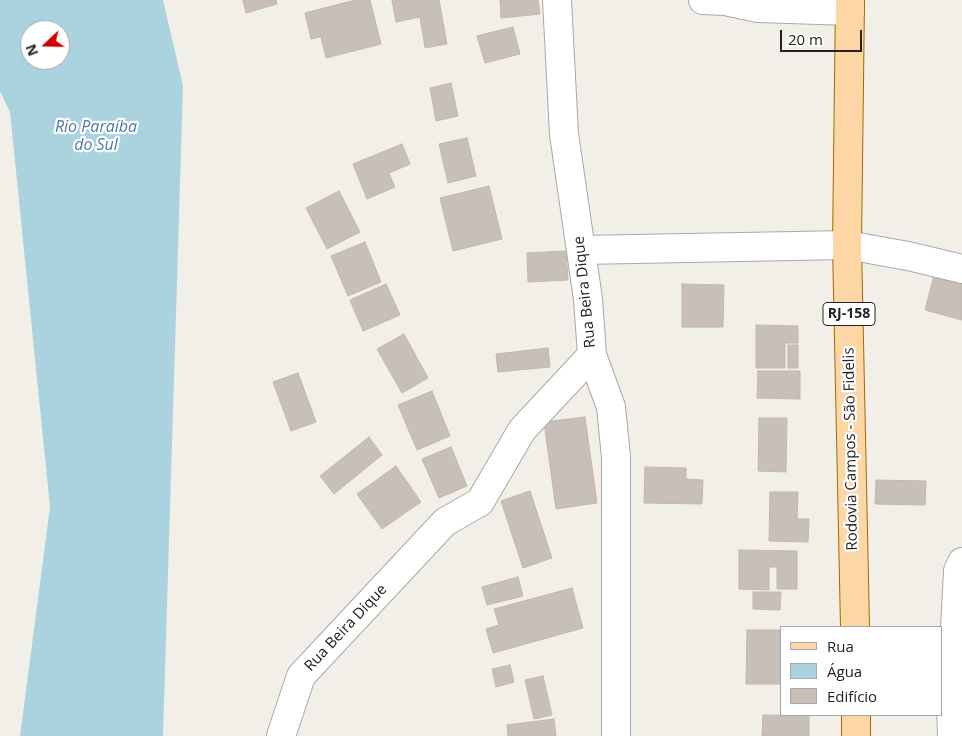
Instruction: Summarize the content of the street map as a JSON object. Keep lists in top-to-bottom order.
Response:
{
  "streets": {
    "main road": ["RJ-158", "Rodovia Campos - São Fidelis"],
    "street": ["Rua Beira Dique"]
  },
  "water": ["Rio Paraíba do Sul"],
  "legend": ["Rua", "Água", "Edifício"],
  "scale_bar": "20 m",
  "north": "left"
}
